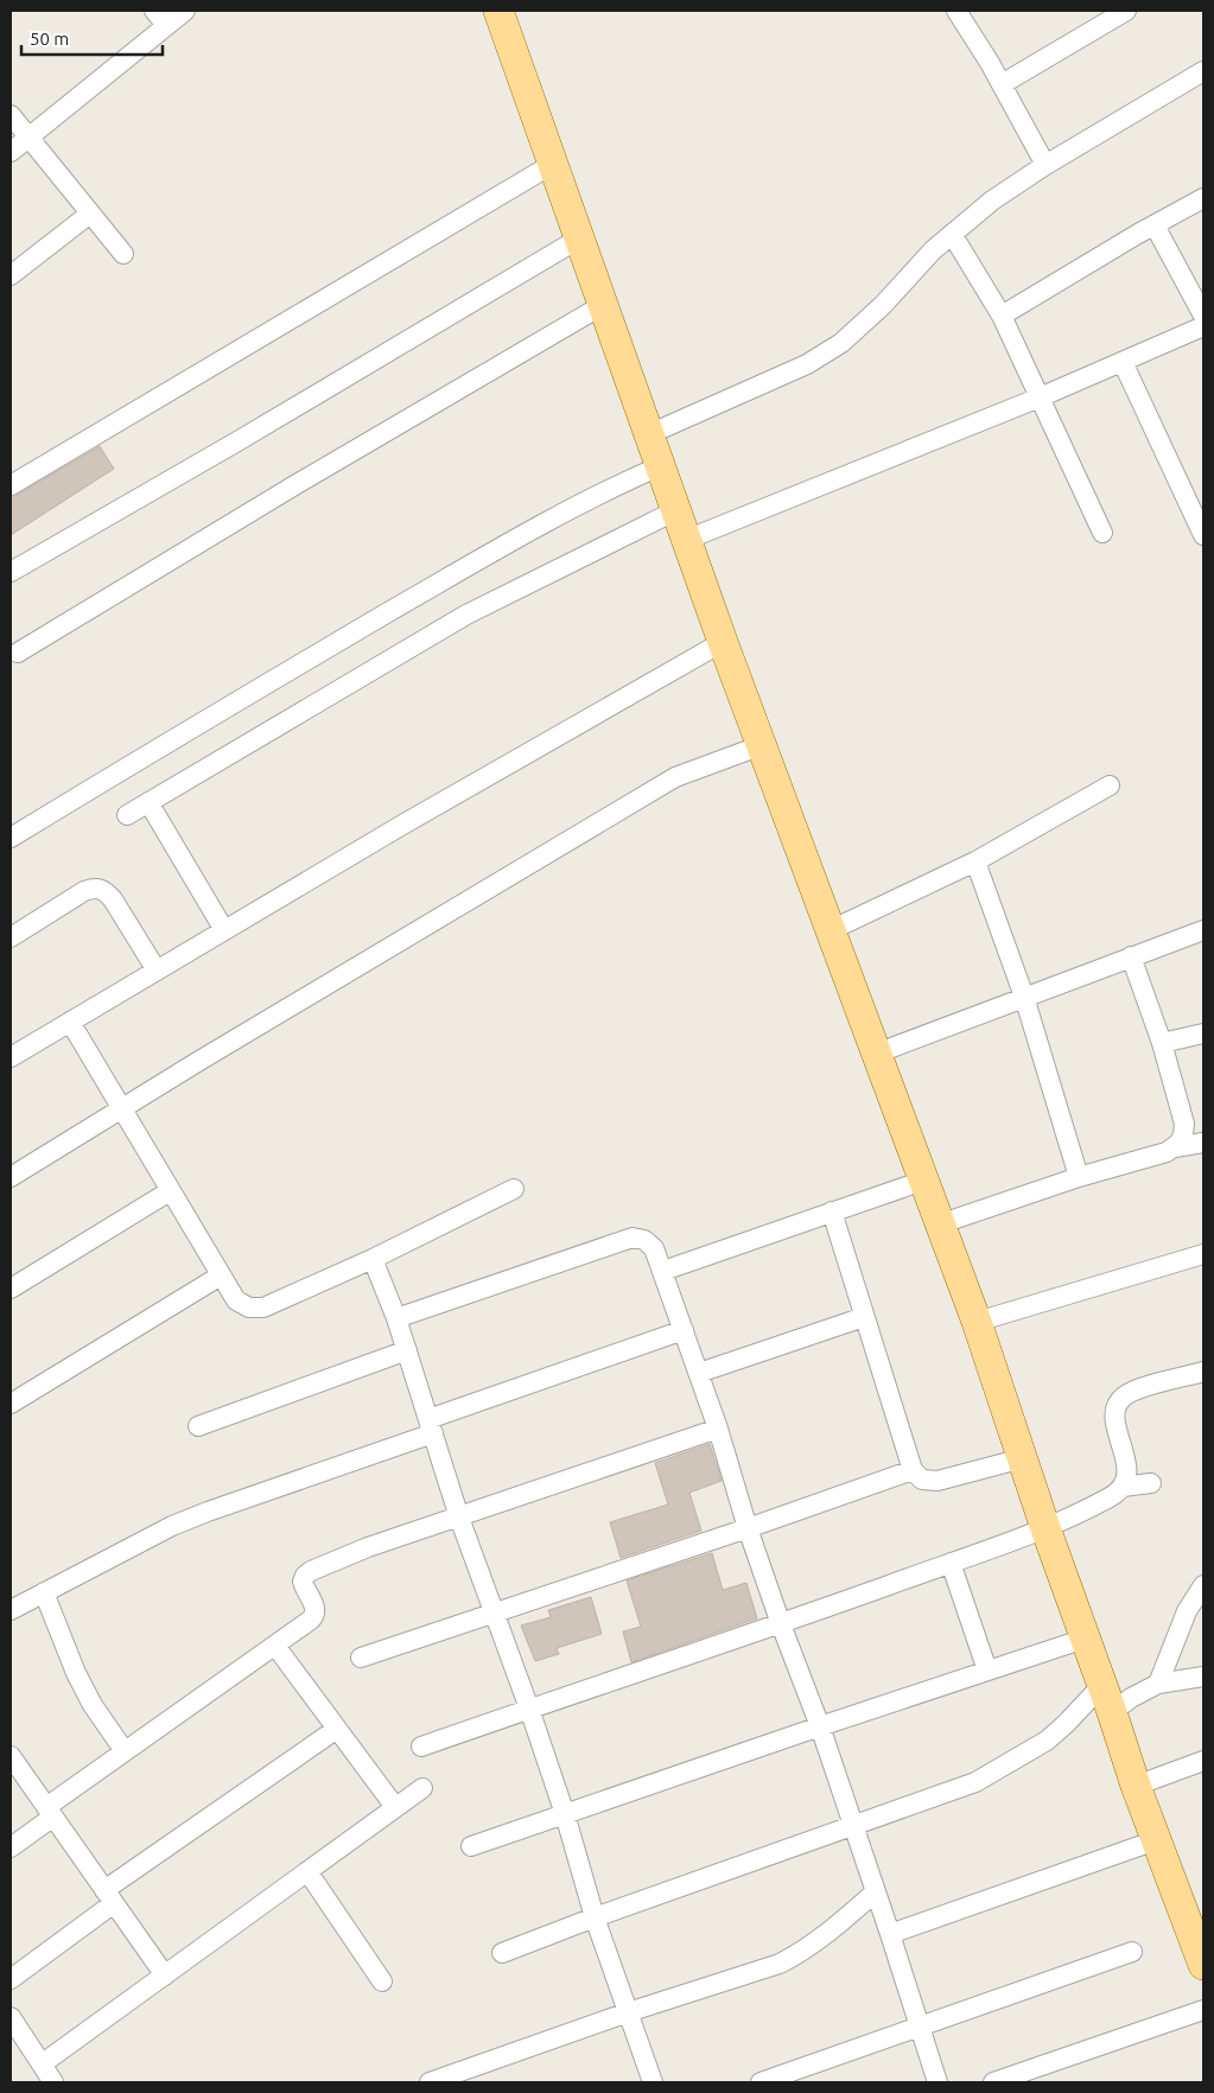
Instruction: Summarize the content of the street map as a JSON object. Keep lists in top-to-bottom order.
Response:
{
  "scale_bar": "50 m"
}
